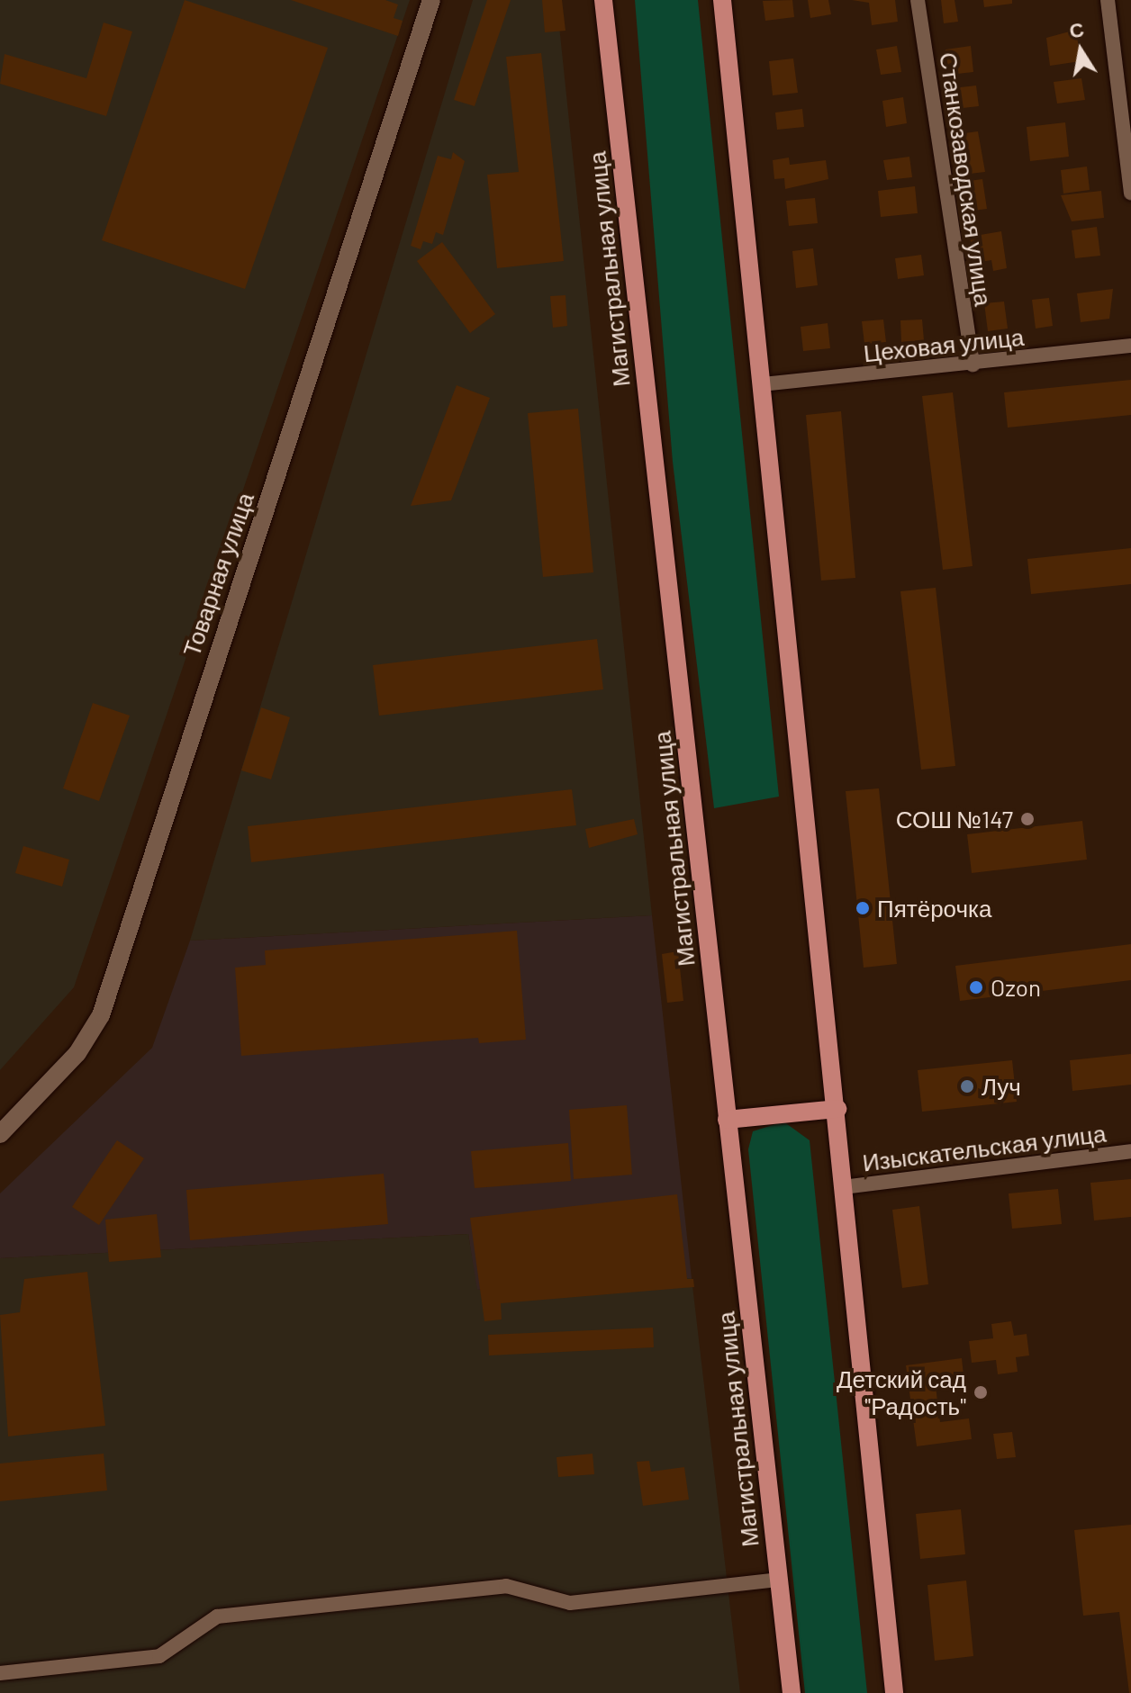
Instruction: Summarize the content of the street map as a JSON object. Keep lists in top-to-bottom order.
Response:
{
  "streets": {
    "main road": ["Магистральная улица"],
    "street": [
      "Станкозаводская улица",
      "Цеховая улица",
      "Товарная улица",
      "Изыскательская улица"
    ]
  },
  "crossings": [
    ["Станкозаводская улица", "Цеховая улица"]
  ],
  "places": [
    "СОШ №147",
    "Пятёрочка",
    "Ozon",
    "Луч",
    "Детский сад \"Радость\""
  ],
  "north": "top"
}
